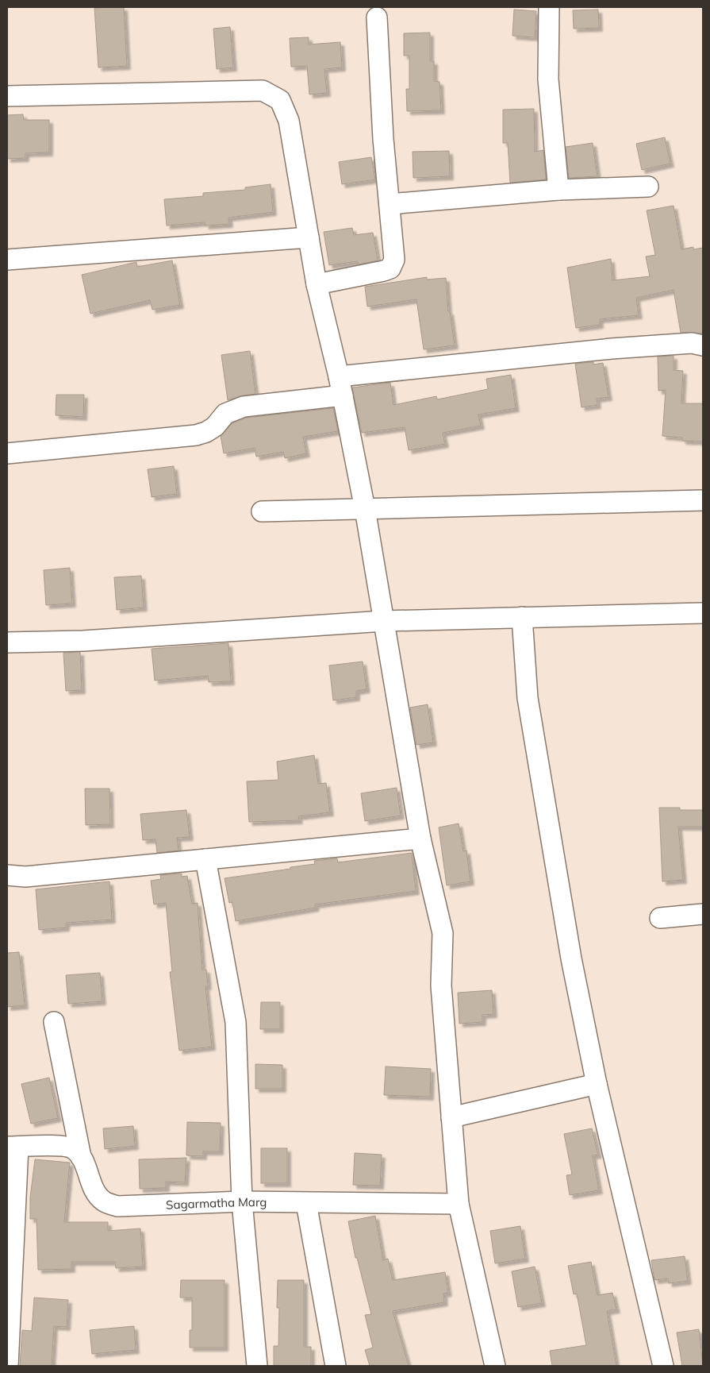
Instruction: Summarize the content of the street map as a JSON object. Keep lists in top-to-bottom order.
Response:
{
  "streets": {
    "street": ["Sagarmatha Marg"]
  }
}
